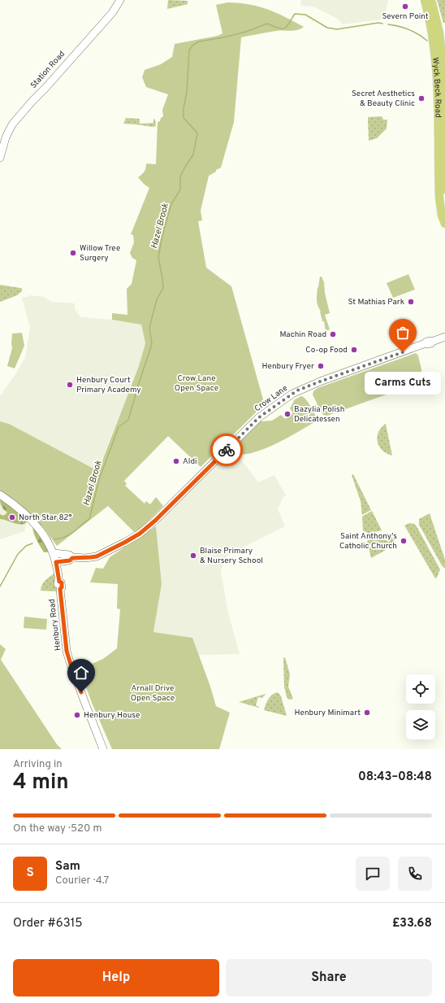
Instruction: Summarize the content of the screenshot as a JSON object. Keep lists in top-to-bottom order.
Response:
{
  "streets": {
    "main road": [
      "Station Road",
      "Wyck Beck Road",
      "Crow Lane",
      "Henbury Road"
    ]
  },
  "crossings": [
    ["Crow Lane", "Henbury Road"]
  ],
  "water": ["Hazel Brook"],
  "parks": ["Crow Lane Open Space", "Arnall Drive Open Space"],
  "places": [
    "Severn Point",
    "Secret Aesthetics & Beauty Clinic",
    "Willow Tree Surgery",
    "St Mathias Park",
    "Machin Road",
    "Co-op Food",
    "Carms Cuts",
    "Henbury Fryer",
    "Henbury Court Primary Academy",
    "Bazylia Polish Delicatessen",
    "Aldi",
    "North Star 82°",
    "Saint Anthony's Catholic Church",
    "Blaise Primary & Nursery School",
    "Henbury Minimart",
    "Henbury House"
  ],
  "page": {
    "bubble": "Carms Cuts",
    "heading": ["4 min", "Arriving in", "08:43–08:48"],
    "panel": [
      "Sam",
      "Courier · 4.7",
      "Order #6315",
      "£33.68"
    ],
    "bar": "On the way · 520 m",
    "round": "S",
    "buttons": ["Help", "Share"]
  }
}
